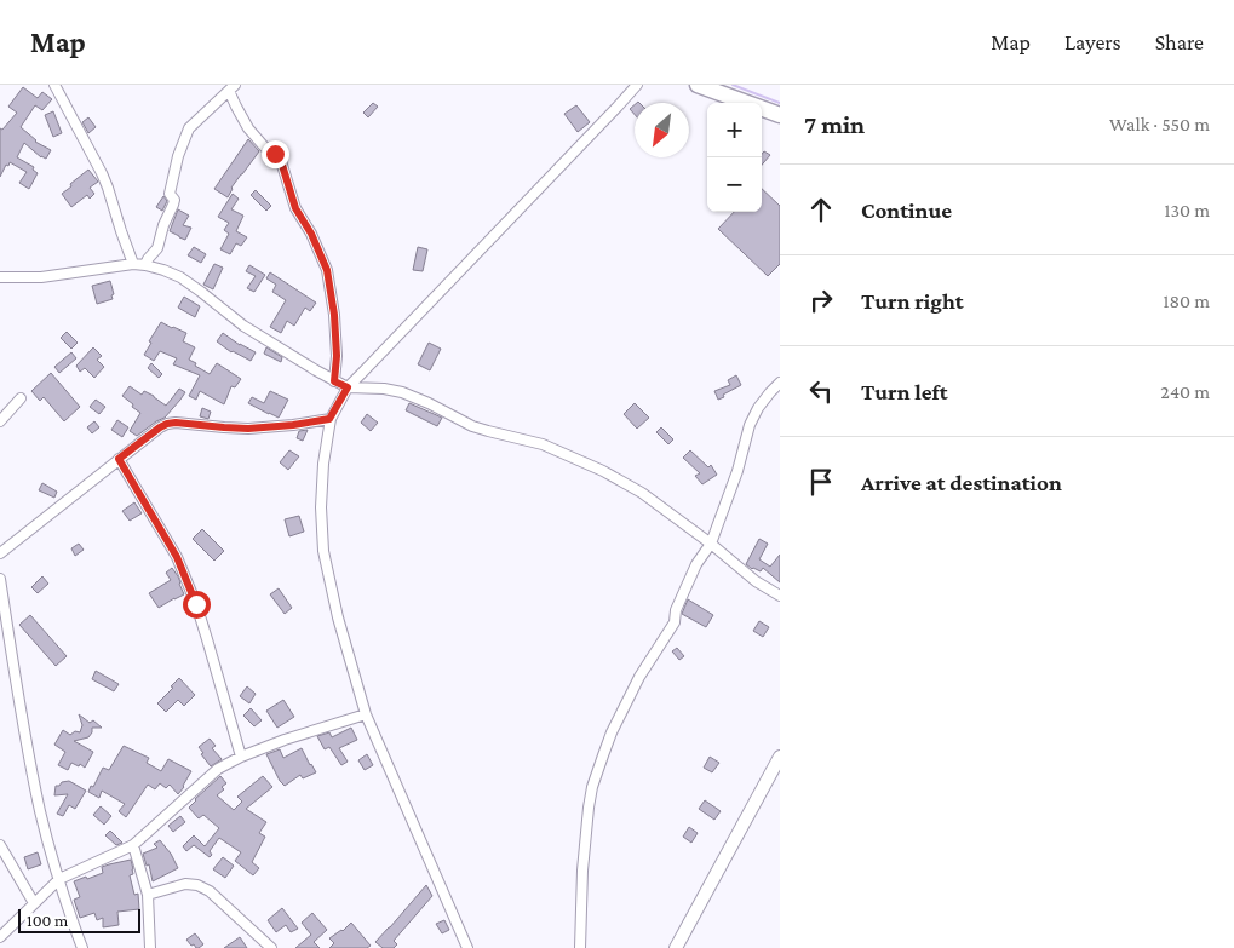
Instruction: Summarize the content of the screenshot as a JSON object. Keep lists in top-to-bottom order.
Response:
{
  "scale_bar": "100 m",
  "north": "bottom left",
  "page": {
    "header": "Map",
    "nav": ["Map", "Layers", "Share"],
    "heading": ["7 min", "Walk · 550 m"],
    "map_buttons": ["+", "−"],
    "list": [
      ["Continue", "130 m"],
      ["Turn right", "180 m"],
      ["Turn left", "240 m"],
      "Arrive at destination"
    ],
    "scale": "100 m"
  }
}
